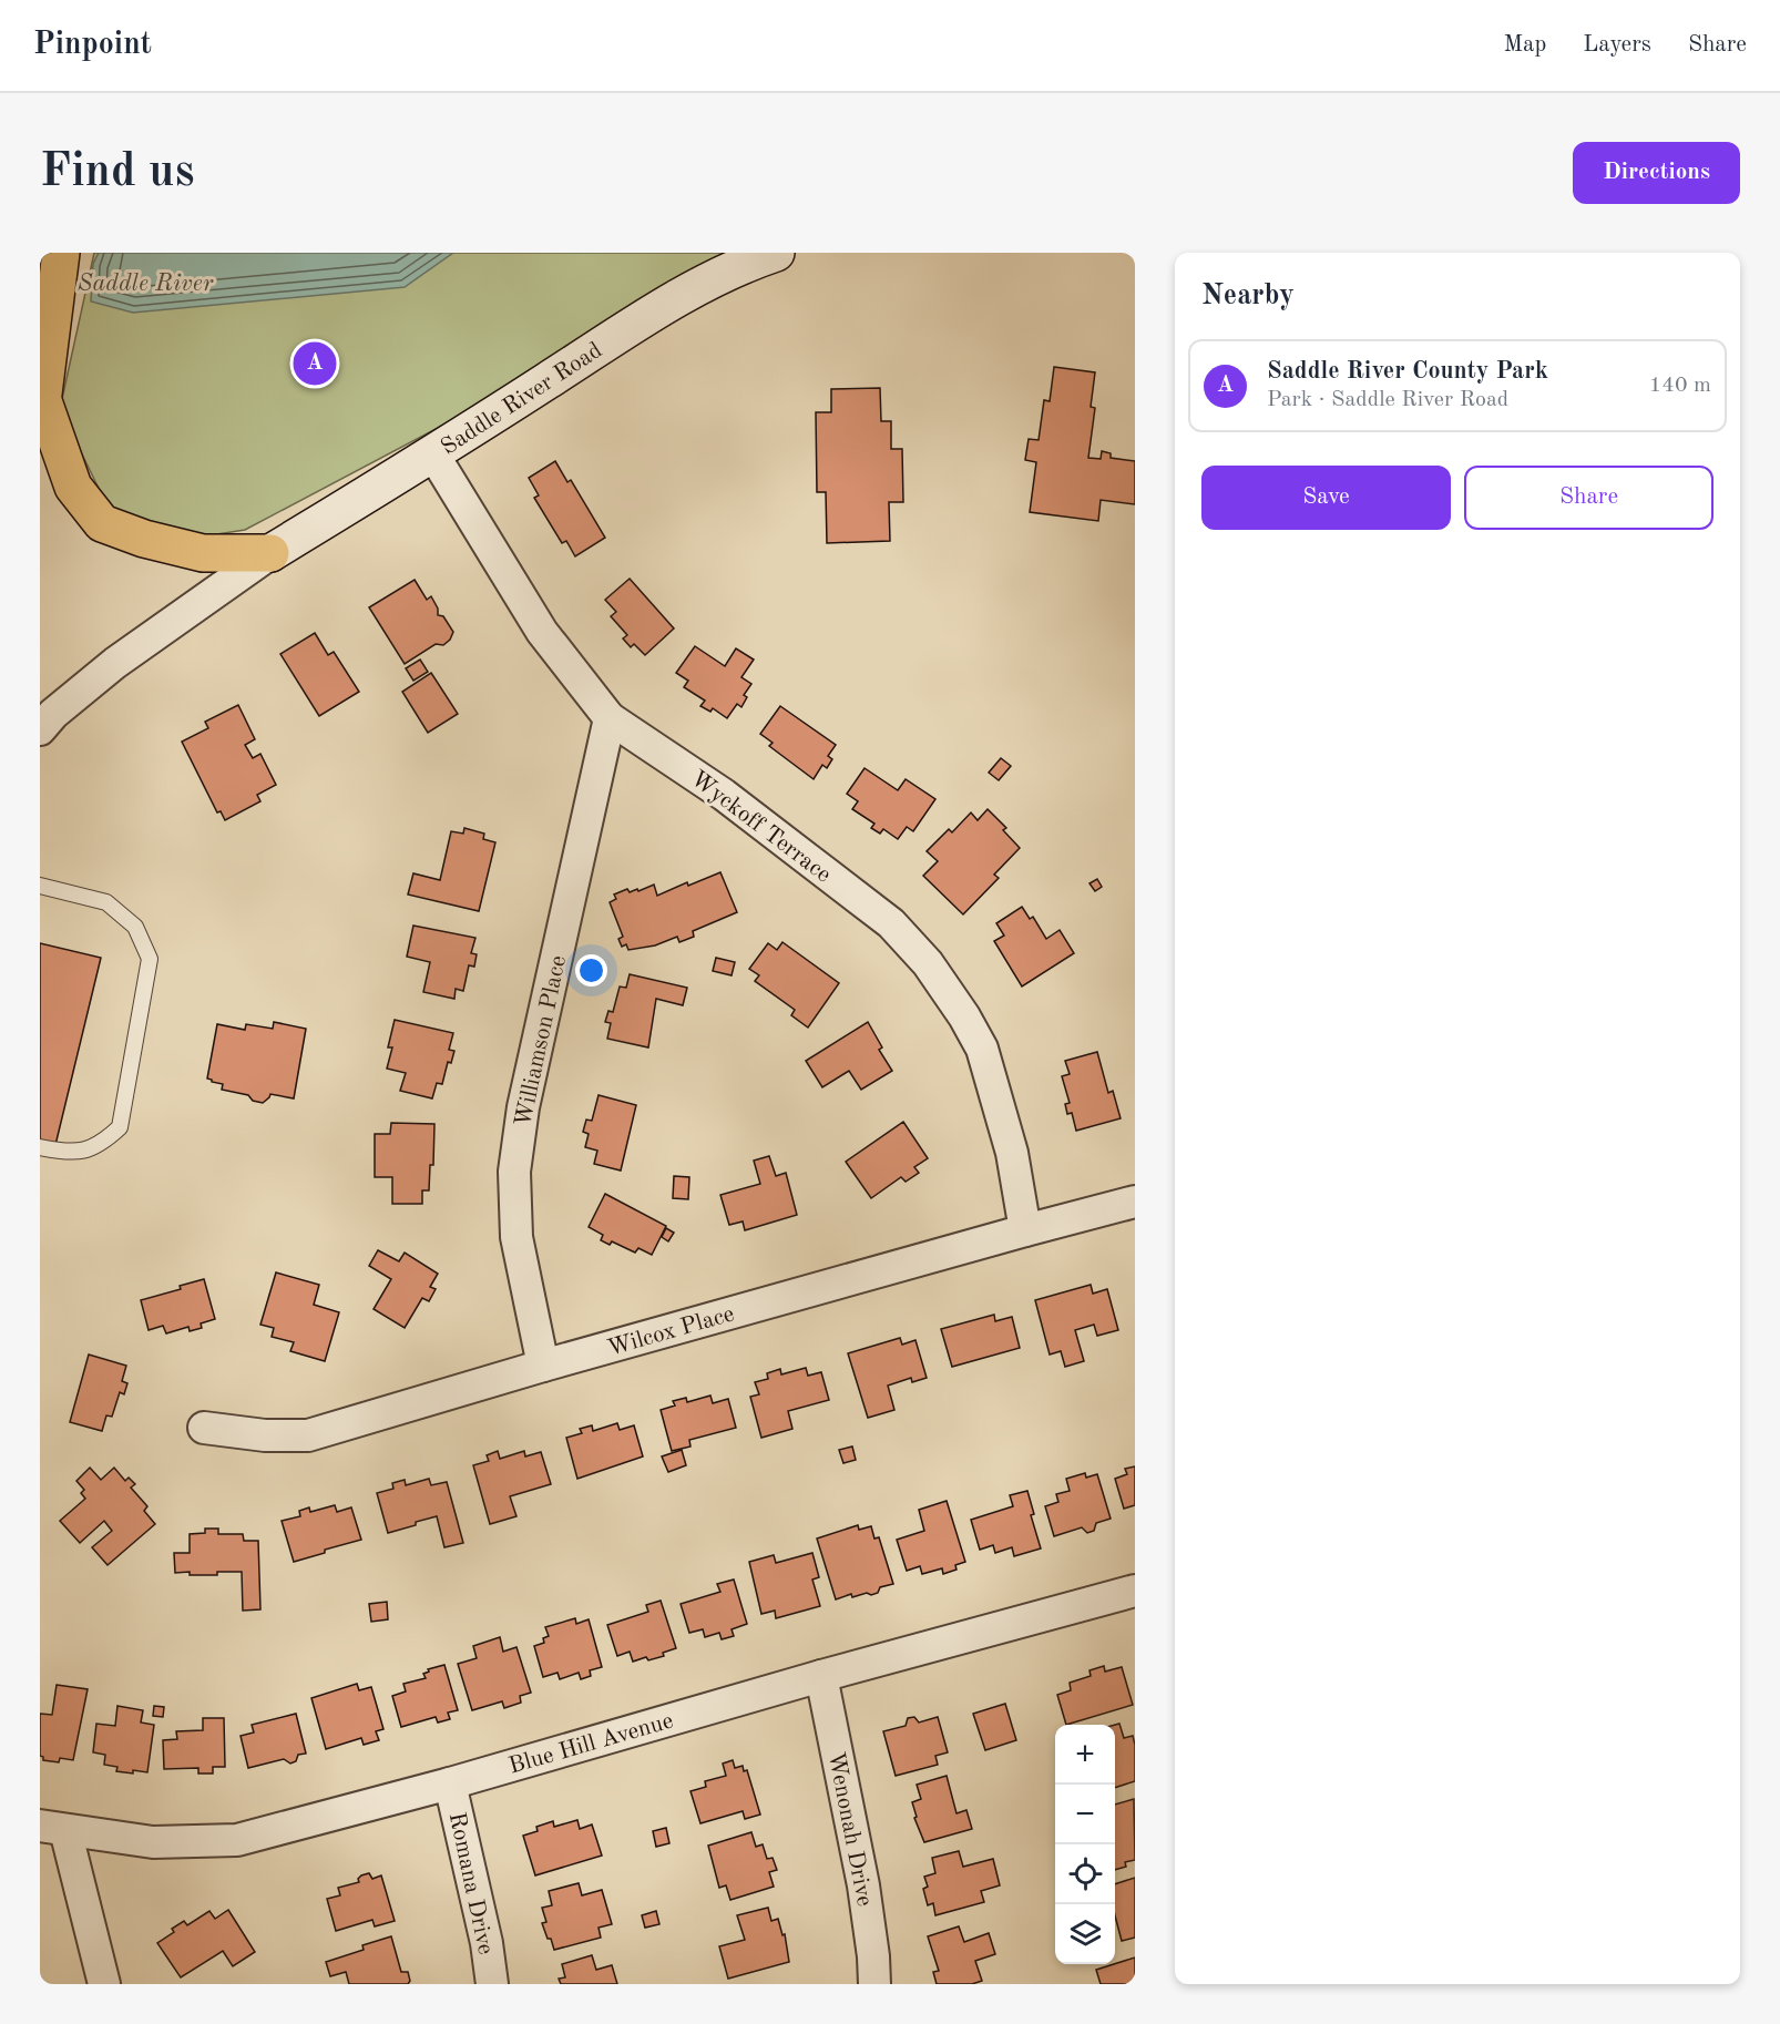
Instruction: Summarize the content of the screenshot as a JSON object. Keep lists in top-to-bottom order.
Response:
{
  "streets": {
    "main road": ["Saddle River Road"],
    "street": [
      "Wyckoff Terrace",
      "Williamson Place",
      "Wilcox Place",
      "Blue Hill Avenue",
      "Wenonah Drive",
      "Romana Drive"
    ]
  },
  "crossings": [
    ["Saddle River Road", "Wyckoff Terrace"],
    ["Wyckoff Terrace", "Williamson Place"],
    ["Wyckoff Terrace", "Wilcox Place"],
    ["Williamson Place", "Wilcox Place"],
    ["Blue Hill Avenue", "Wenonah Drive"],
    ["Blue Hill Avenue", "Romana Drive"]
  ],
  "water": ["Saddle River"],
  "page": {
    "header": "Pinpoint",
    "nav": ["Map", "Layers", "Share"],
    "buttons": [
      "Directions",
      ["Save", "Share"]
    ],
    "title": "Find us",
    "heading": "Nearby",
    "pins": "A",
    "list": [
      {
        "mark": "A",
        "name": "Saddle River County Park",
        "note": "Park · Saddle River Road",
        "value": "140 m"
      }
    ],
    "map_buttons": ["+", "−"]
  }
}
